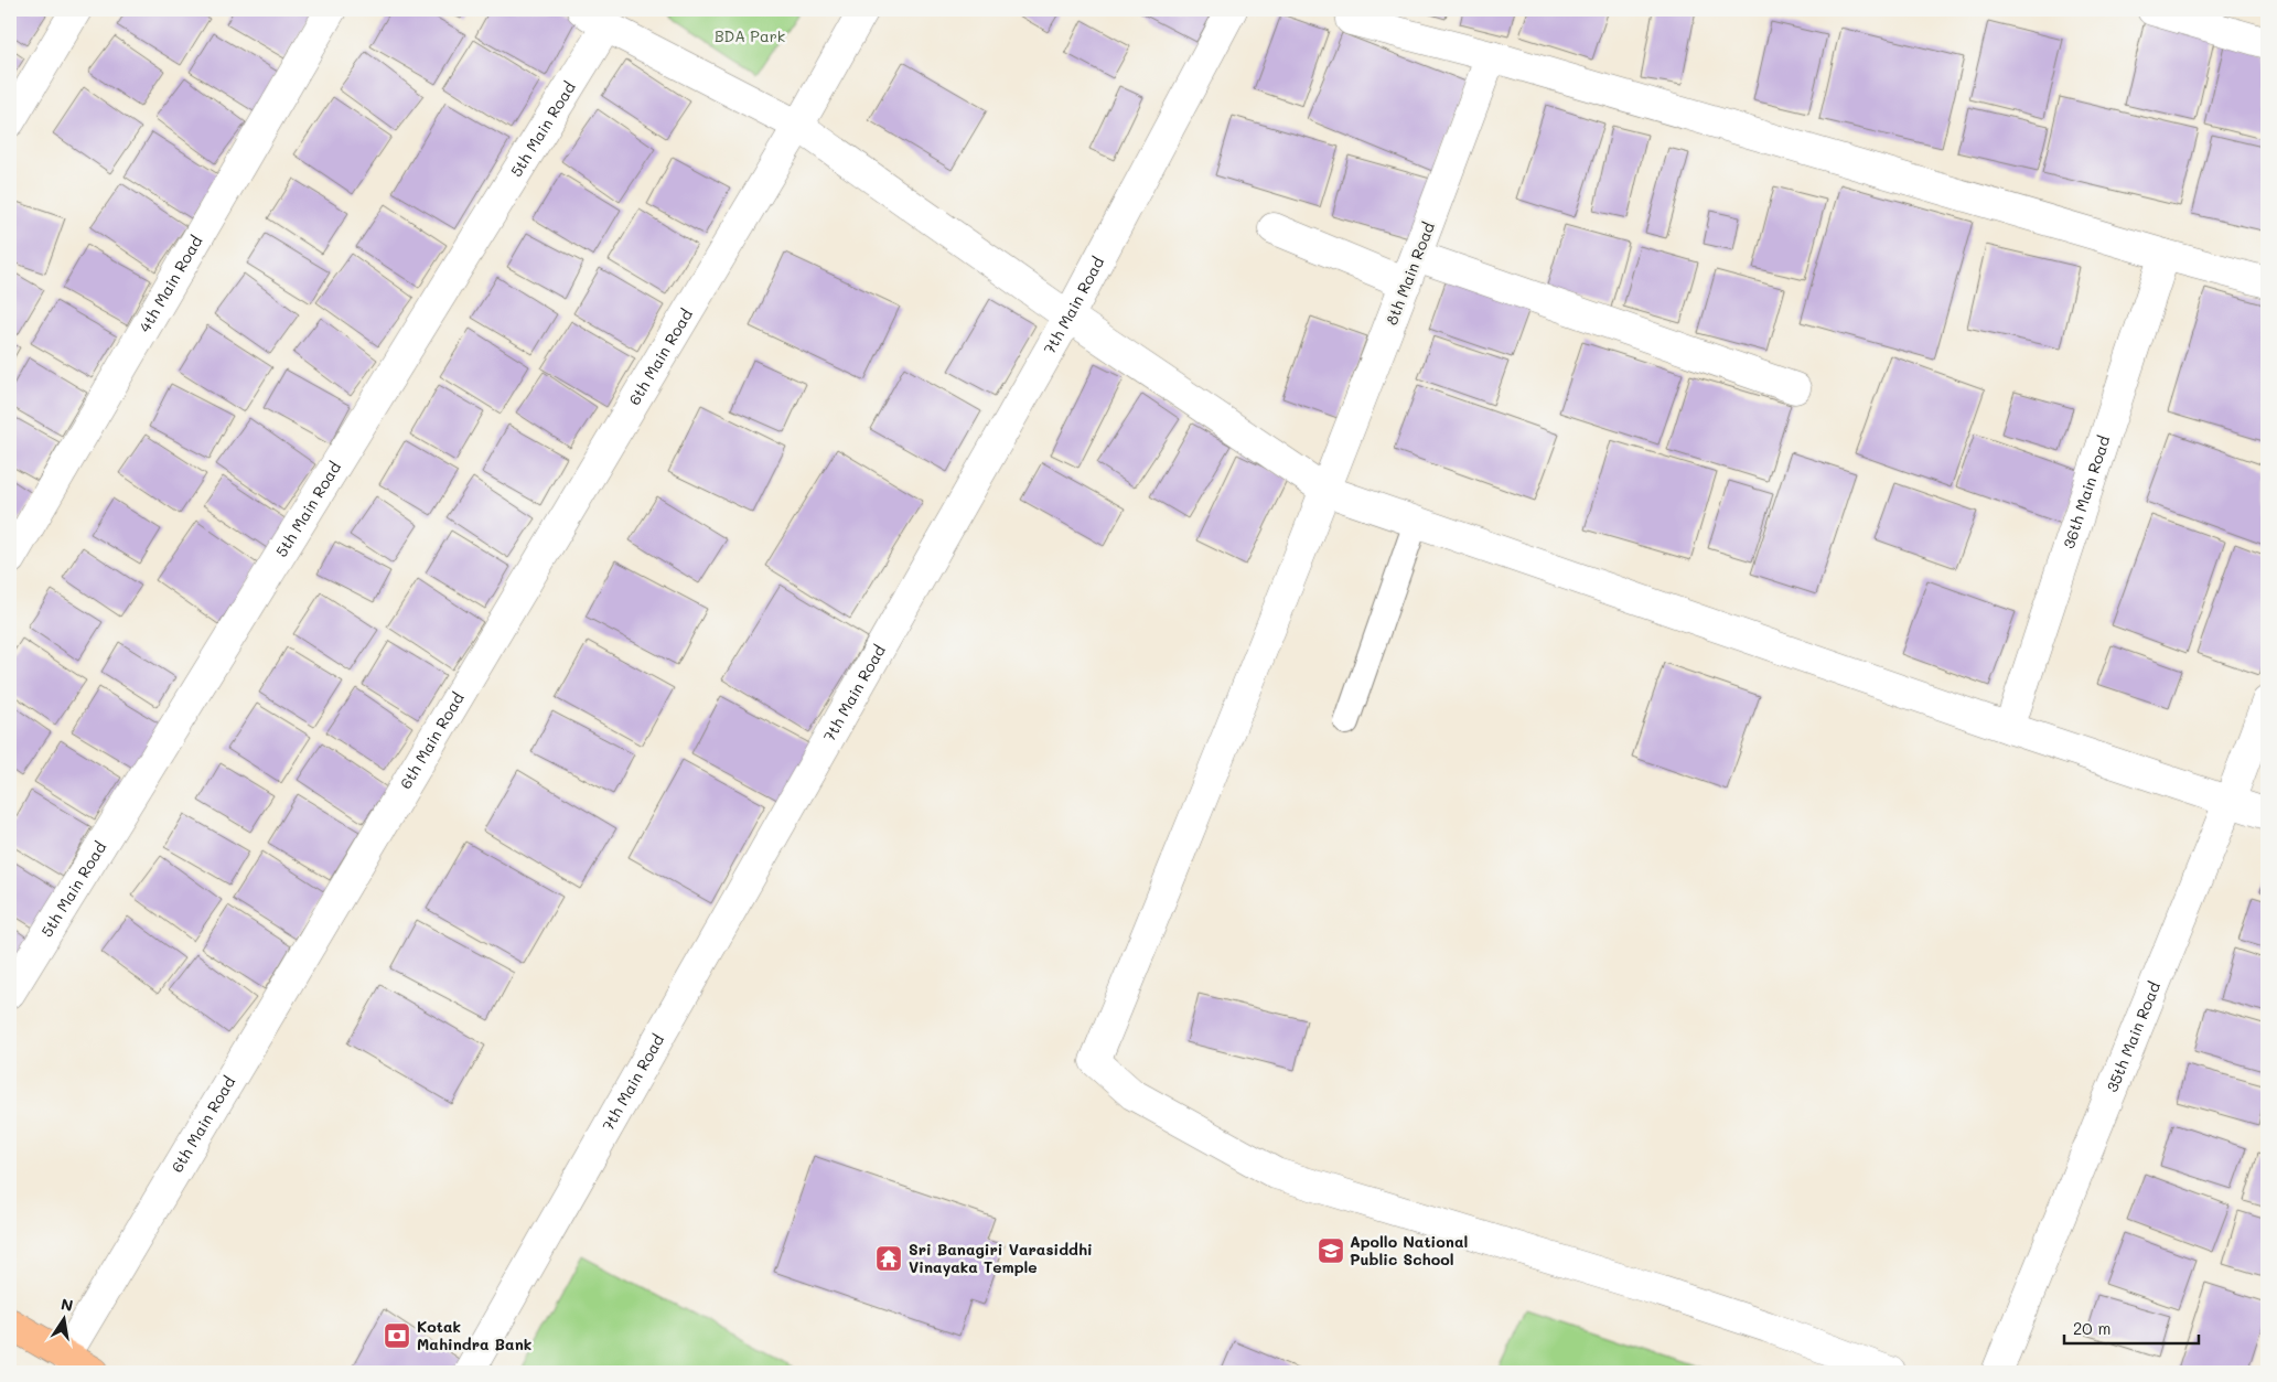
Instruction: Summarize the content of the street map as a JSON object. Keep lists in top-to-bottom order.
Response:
{
  "streets": {
    "street": [
      "5th Main Road",
      "8th Main Road",
      "4th Main Road",
      "7th Main Road",
      "6th Main Road",
      "36th Main Road",
      "35th Main Road"
    ]
  },
  "parks": ["BDA Park"],
  "places": {
    "school or university": ["Apollo National Public School"],
    "temple": ["Sri Banagiri Varasiddhi Vinayaka Temple"],
    "bank": ["Kotak Mahindra Bank"]
  },
  "scale_bar": "20 m",
  "north": "top"
}
